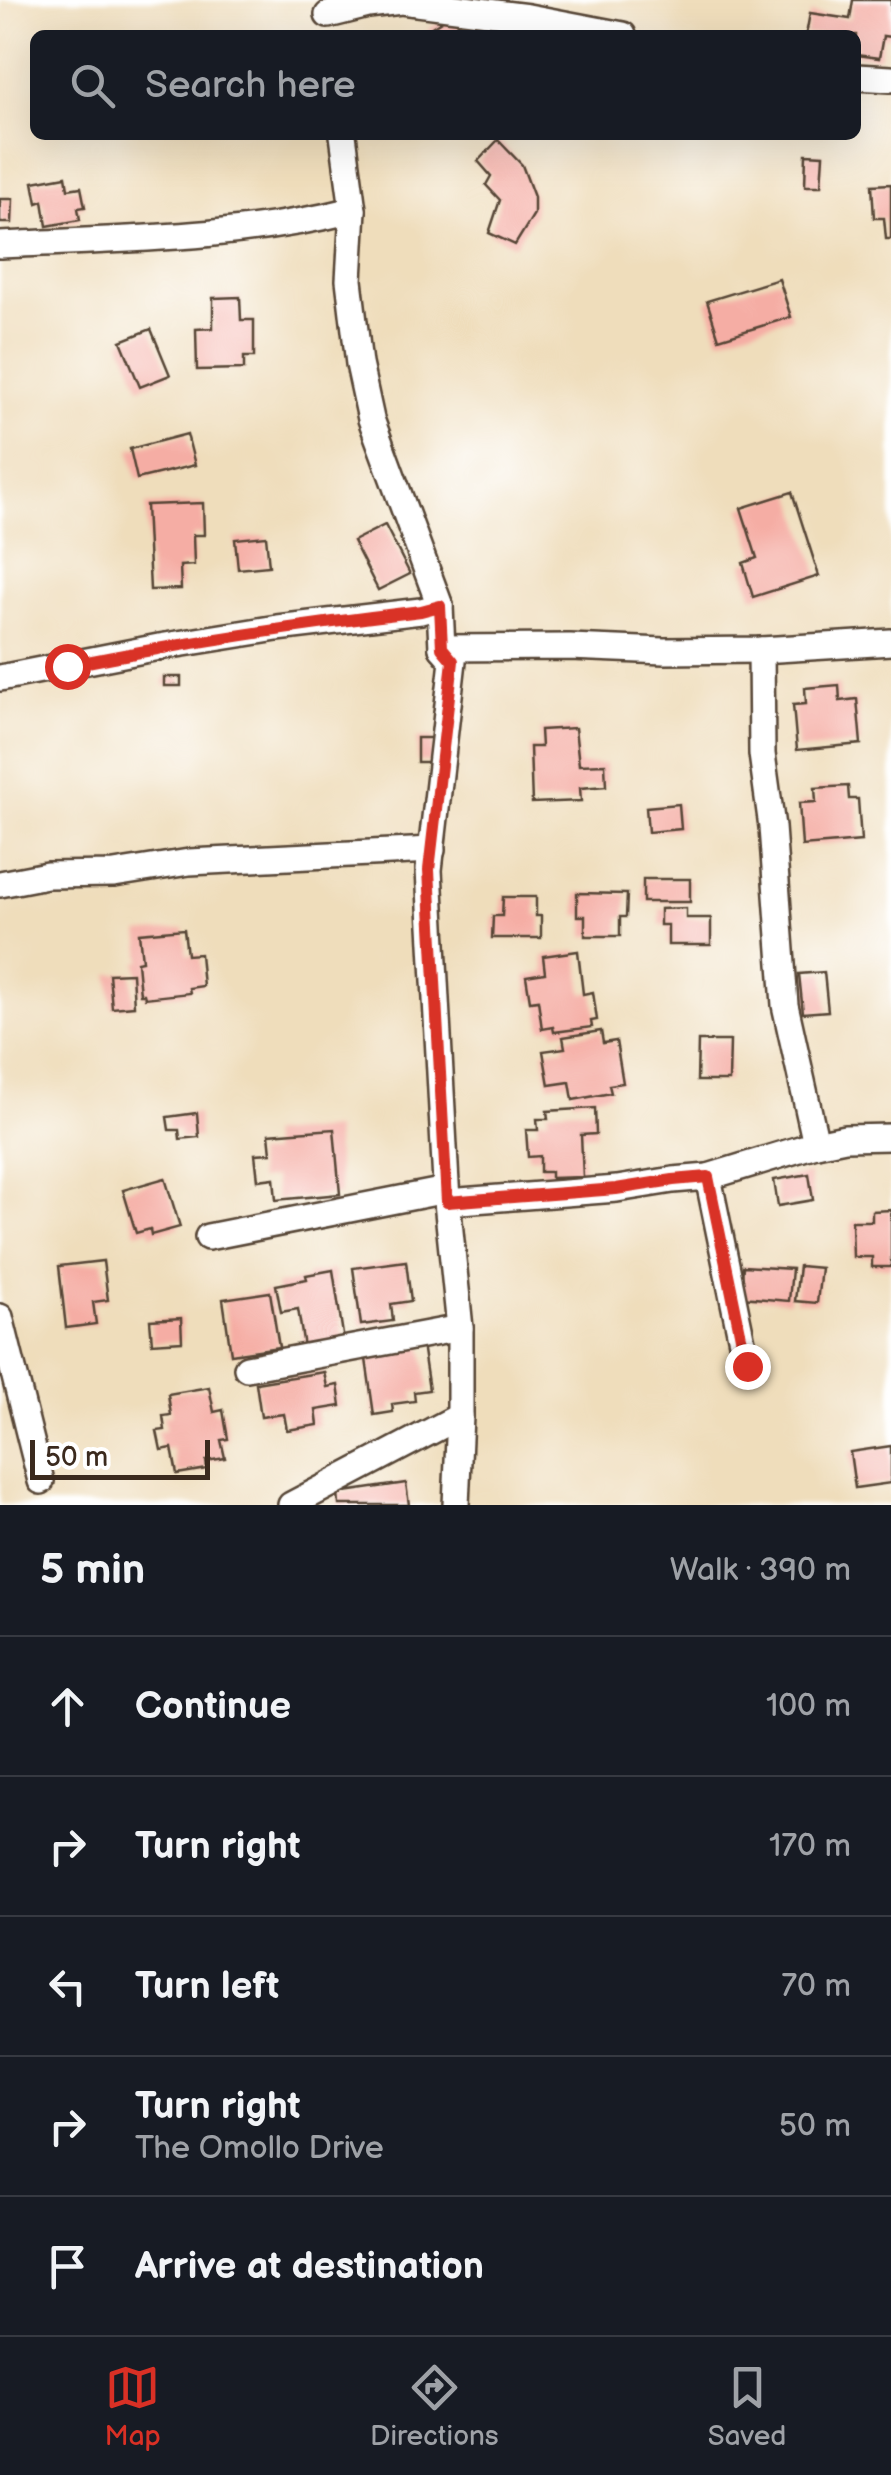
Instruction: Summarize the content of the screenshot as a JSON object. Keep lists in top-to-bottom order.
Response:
{
  "scale_bar": "50 m",
  "page": {
    "search": "Search here",
    "scale": "50 m",
    "heading": ["5 min", "Walk · 390 m"],
    "list": [
      ["Continue", "100 m"],
      ["Turn right", "170 m"],
      ["Turn left", "70 m"],
      ["Turn right", "The Omollo Drive", "50 m"],
      "Arrive at destination"
    ],
    "nav": ["Map", "Directions", "Saved"]
  }
}
